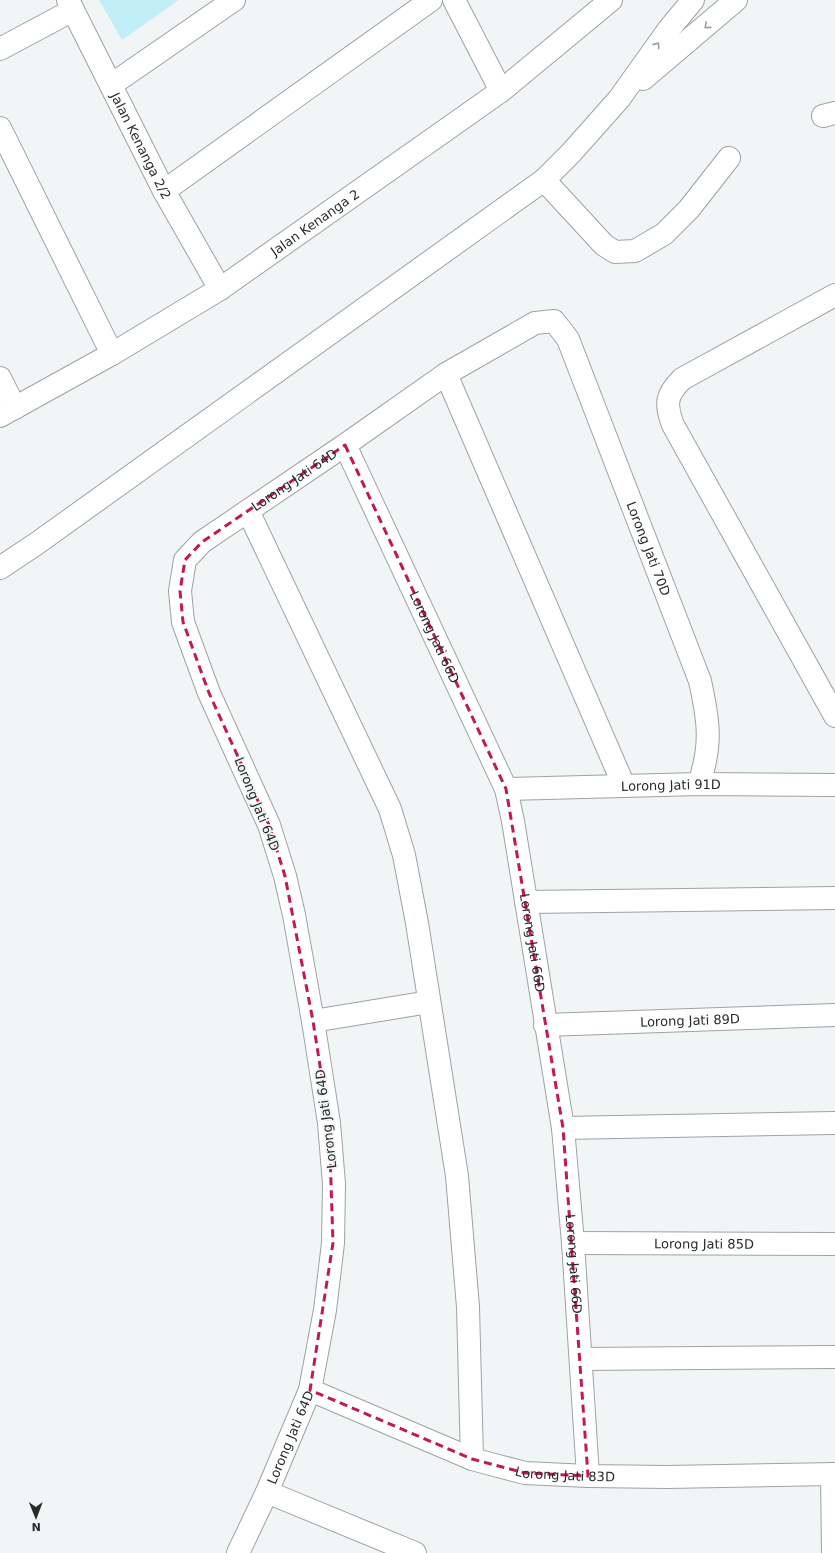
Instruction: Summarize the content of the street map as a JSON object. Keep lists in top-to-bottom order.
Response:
{
  "streets": {
    "street": [
      "Jalan Kenanga 2/2",
      "Jalan Kenanga 2",
      "Lorong Jati 64D",
      "Lorong Jati 70D",
      "Lorong Jati 66D",
      "Lorong Jati 91D",
      "Lorong Jati 89D",
      "Lorong Jati 85D",
      "Lorong Jati 83D"
    ]
  },
  "crossings": [
    ["Jalan Kenanga 2/2", "Jalan Kenanga 2"],
    ["Lorong Jati 64D", "Lorong Jati 70D"],
    ["Lorong Jati 64D", "Lorong Jati 66D"],
    ["Lorong Jati 64D", "Lorong Jati 83D"],
    ["Lorong Jati 70D", "Lorong Jati 91D"],
    ["Lorong Jati 66D", "Lorong Jati 91D"],
    ["Lorong Jati 66D", "Lorong Jati 89D"],
    ["Lorong Jati 66D", "Lorong Jati 85D"],
    ["Lorong Jati 66D", "Lorong Jati 83D"]
  ],
  "north": "bottom"
}
